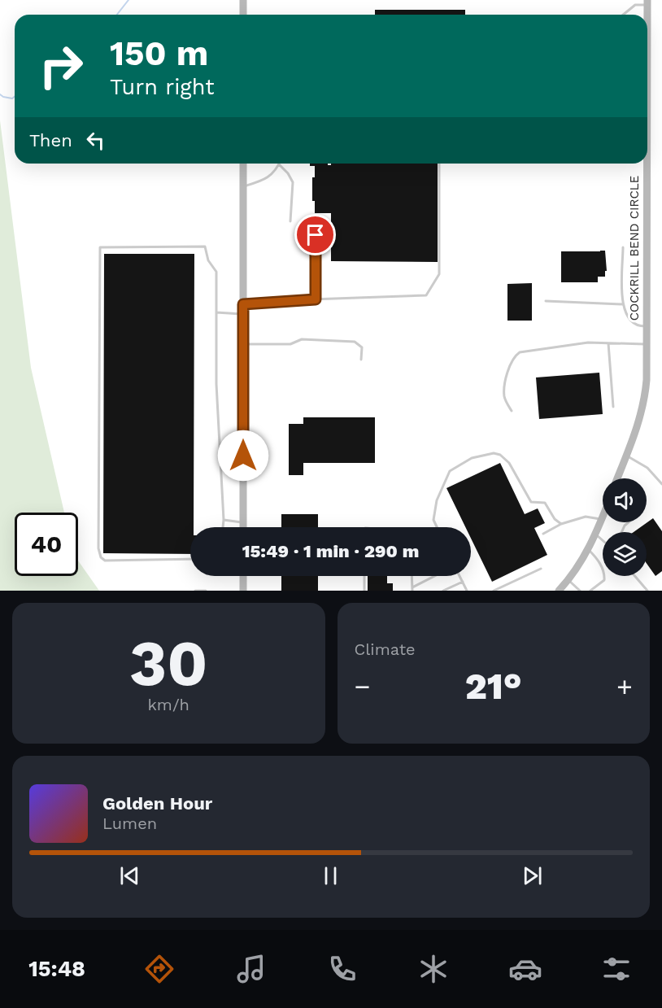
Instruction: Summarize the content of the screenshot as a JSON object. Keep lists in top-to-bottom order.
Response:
{
  "streets": {
    "street": ["COCKRILL BEND CIRCLE"]
  },
  "page": {
    "turn": ["150 m", "Turn right"],
    "then": "Then",
    "limit": "40",
    "trip": "15:49 · 1 min · 290 m",
    "tile": [
      ["30", "km/h"],
      "Climate"
    ],
    "heat": ["−", "21°", "+"],
    "song": ["Golden Hour", "Lumen"],
    "tabs": "15:48"
  }
}
